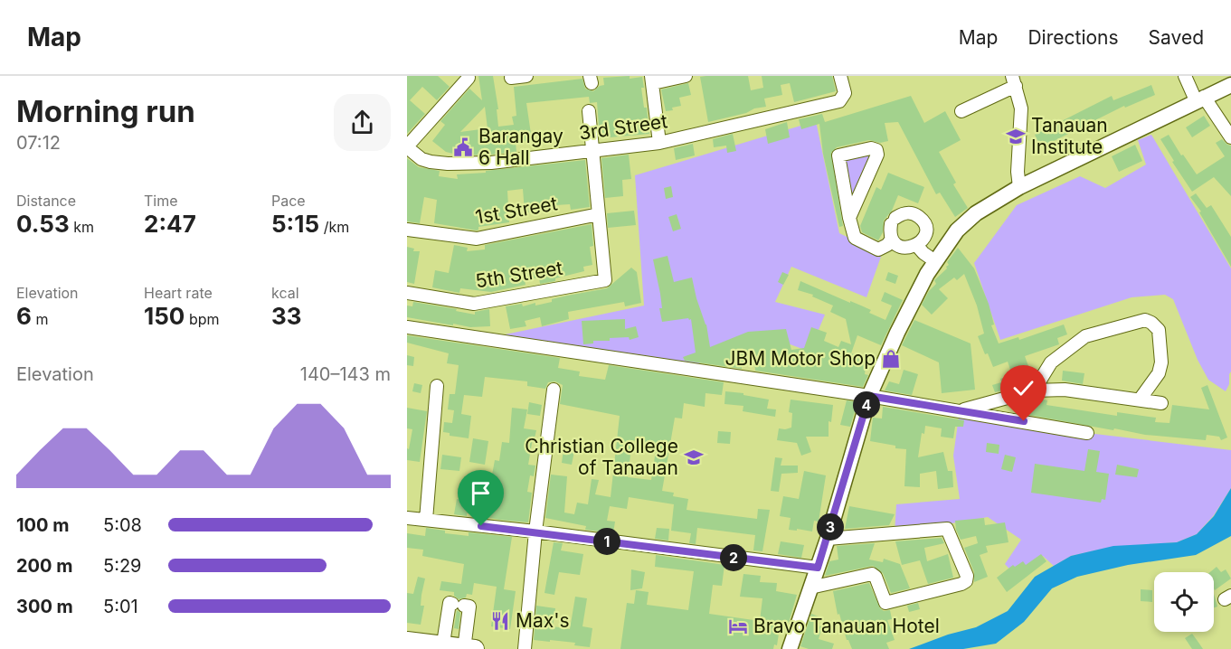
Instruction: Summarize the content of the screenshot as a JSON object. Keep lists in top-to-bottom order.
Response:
{
  "streets": {
    "street": ["3rd Street", "1st Street", "5th Street"]
  },
  "crossings": [
    ["1st Street", "5th Street"]
  ],
  "places": {
    "school or university": ["Tanauan Institute", "Christian College of Tanauan"],
    "public building": ["Barangay 6 Hall"],
    "shop": ["JBM Motor Shop"],
    "restaurant": ["Max's"],
    "hotel": ["Bravo Tanauan Hotel"]
  },
  "page": {
    "header": "Map",
    "nav": ["Map", "Directions", "Saved"],
    "heading": ["Morning run", "07:12"],
    "stats": [
      ["Distance", "0.53 km"],
      ["Time", "2:47"],
      ["Pace", "5:15 /km"],
      ["Elevation", "6 m"],
      ["Heart rate", "150 bpm"],
      ["kcal", "33"]
    ],
    "chart": ["Elevation", "140–143 m"],
    "pins": [
      "4",
      "3",
      "1",
      "2"
    ],
    "list": [
      {
        "name": "100 m",
        "note": "5:08"
      },
      {
        "name": "200 m",
        "note": "5:29"
      },
      {
        "name": "300 m",
        "note": "5:01"
      }
    ]
  }
}
